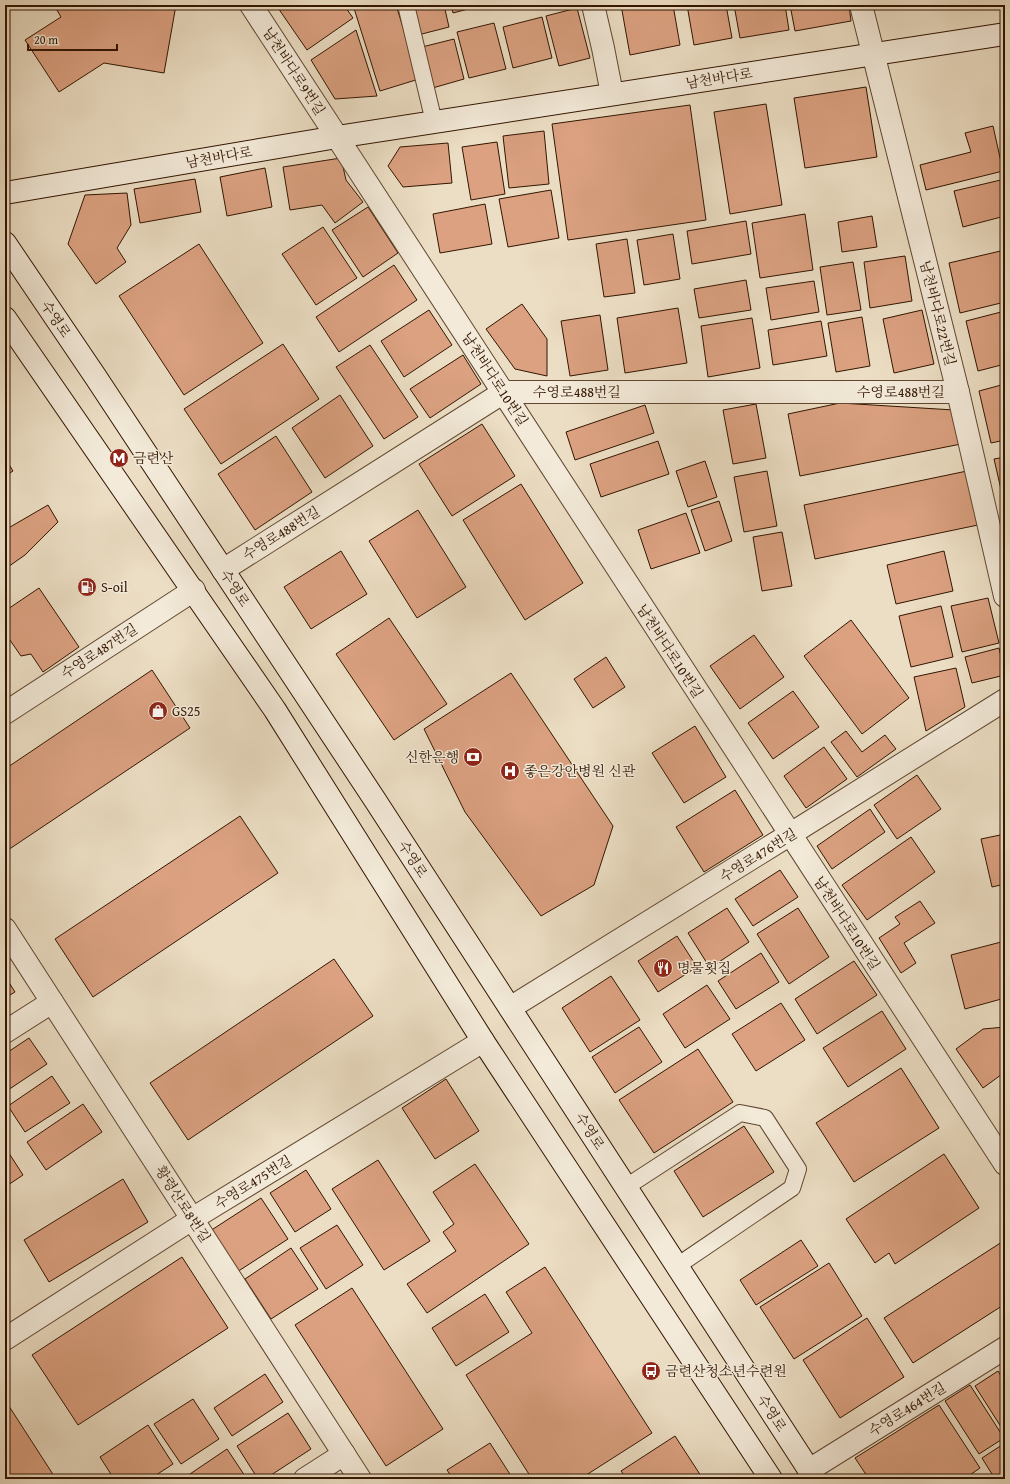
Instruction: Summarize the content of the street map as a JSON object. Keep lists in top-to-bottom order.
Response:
{
  "streets": {
    "street": [
      "남천바다로9번길",
      "남천바다로",
      "남천바다로22번길",
      "수영로",
      "남천바다로10번길",
      "수영로488번길",
      "수영로487번길",
      "수영로476번길",
      "수영로475번길",
      "황령산로8번길",
      "수영로464번길"
    ]
  },
  "crossings": [
    ["남천바다로9번길", "남천바다로"],
    ["남천바다로9번길", "남천바다로10번길"],
    ["남천바다로", "남천바다로22번길"],
    ["남천바다로", "남천바다로10번길"],
    ["남천바다로22번길", "수영로488번길"],
    ["수영로", "수영로488번길"],
    ["수영로", "수영로476번길"],
    ["수영로", "수영로464번길"],
    ["남천바다로10번길", "수영로488번길"],
    ["남천바다로10번길", "수영로476번길"],
    ["수영로475번길", "황령산로8번길"]
  ],
  "places": {
    "metro station": ["금련산"],
    "fuel station": ["S-oil"],
    "shop": ["GS25"],
    "bank": ["신한은행"],
    "hospital": ["좋은강안병원 신관"],
    "restaurant": ["명물횟집"],
    "bus stop": ["금련산청소년수련원"]
  },
  "scale_bar": "20 m"
}
